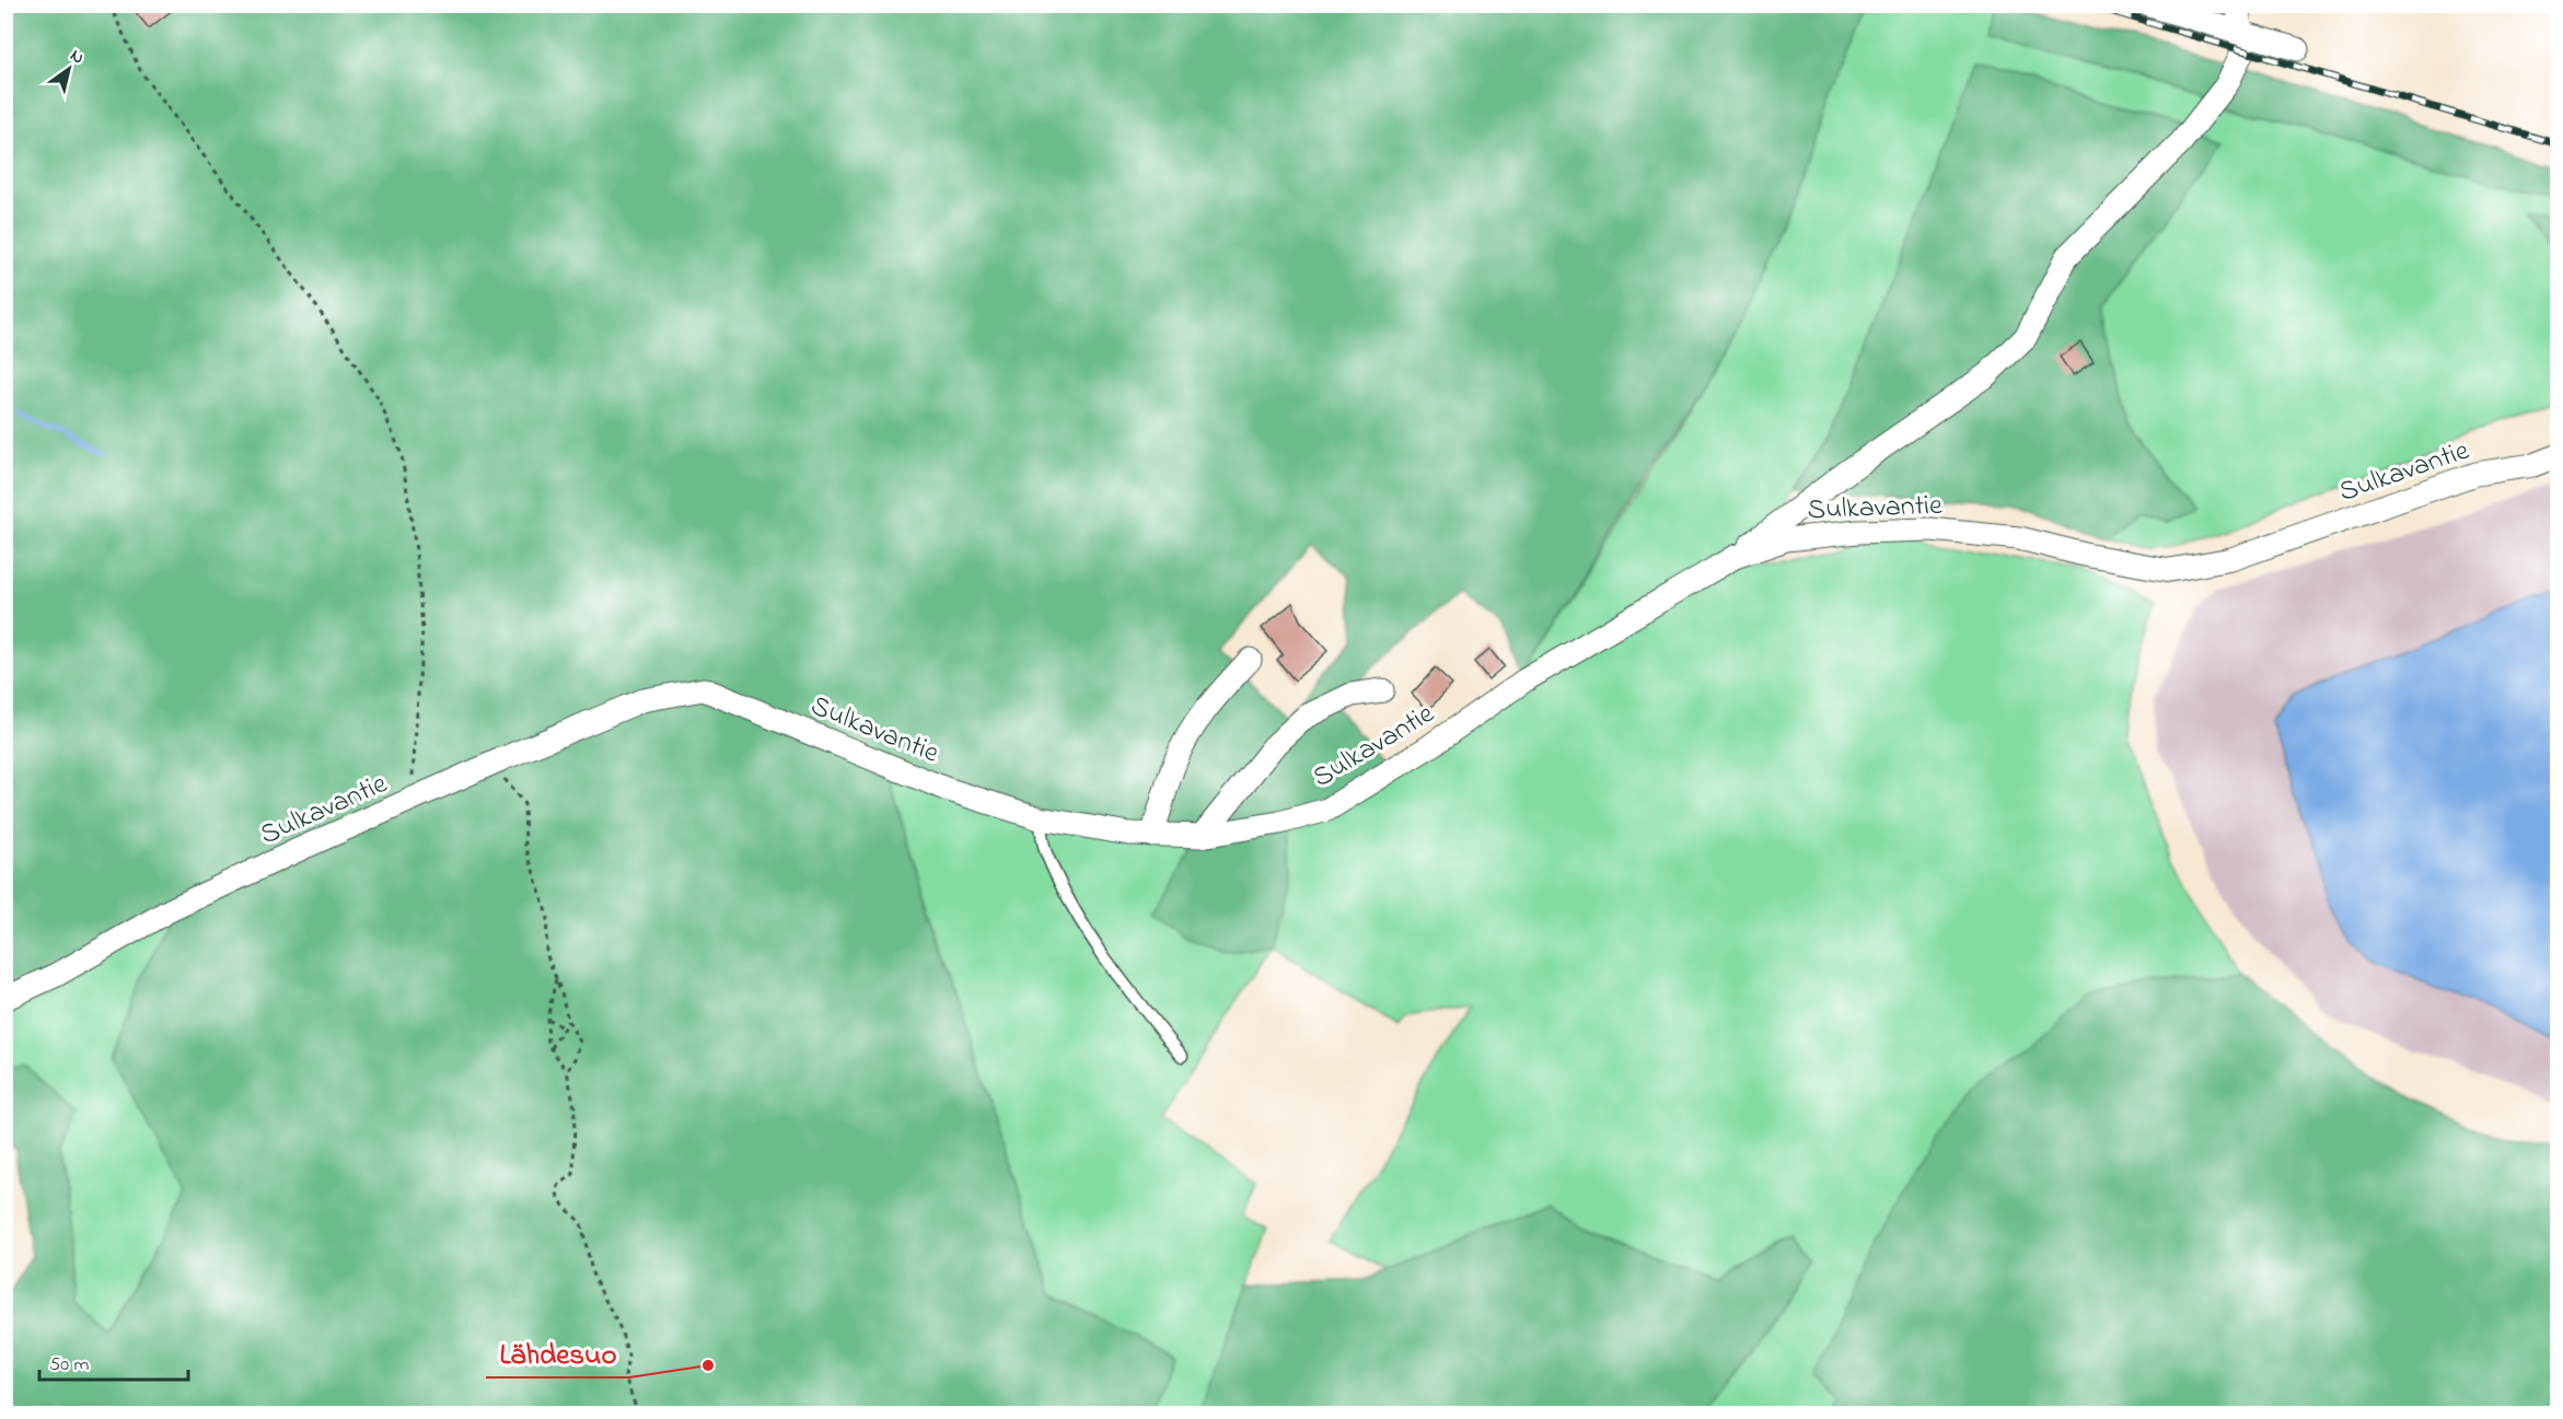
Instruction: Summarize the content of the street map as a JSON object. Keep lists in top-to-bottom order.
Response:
{
  "streets": {
    "street": ["Sulkavantie"]
  },
  "places": ["Lähdesuo"],
  "scale_bar": "50 m",
  "north": "top right"
}
